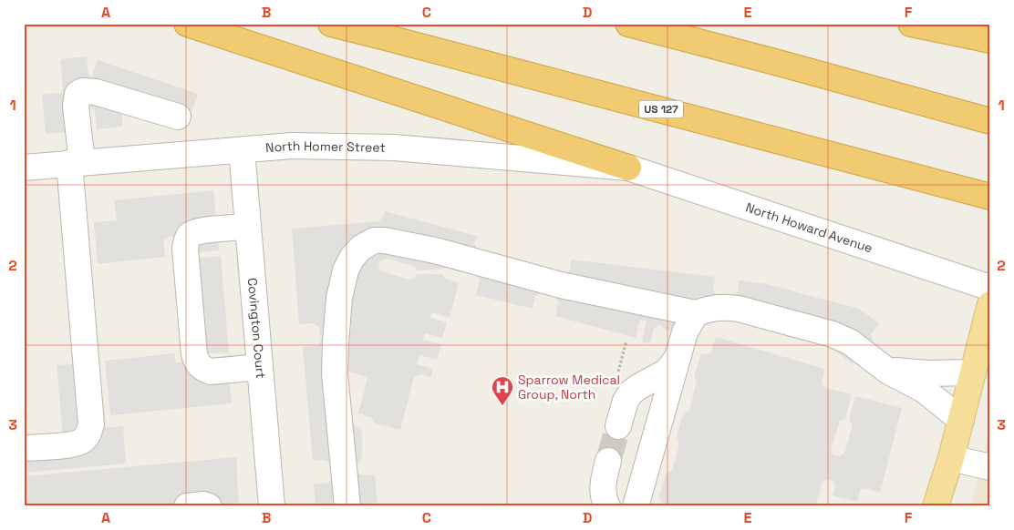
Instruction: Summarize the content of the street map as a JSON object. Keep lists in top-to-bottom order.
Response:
{
  "streets": {
    "highway": ["US 127"],
    "street": ["North Homer Street", "North Howard Avenue", "Covington Court"]
  },
  "crossings": [
    ["North Homer Street", "North Howard Avenue"],
    ["North Homer Street", "Covington Court"]
  ],
  "places": {
    "hospital": ["Sparrow Medical Group, North"]
  },
  "grid": {
    "columns": [
      "A",
      "B",
      "C",
      "D",
      "E",
      "F"
    ],
    "rows": ["1", "2", "3"]
  }
}
